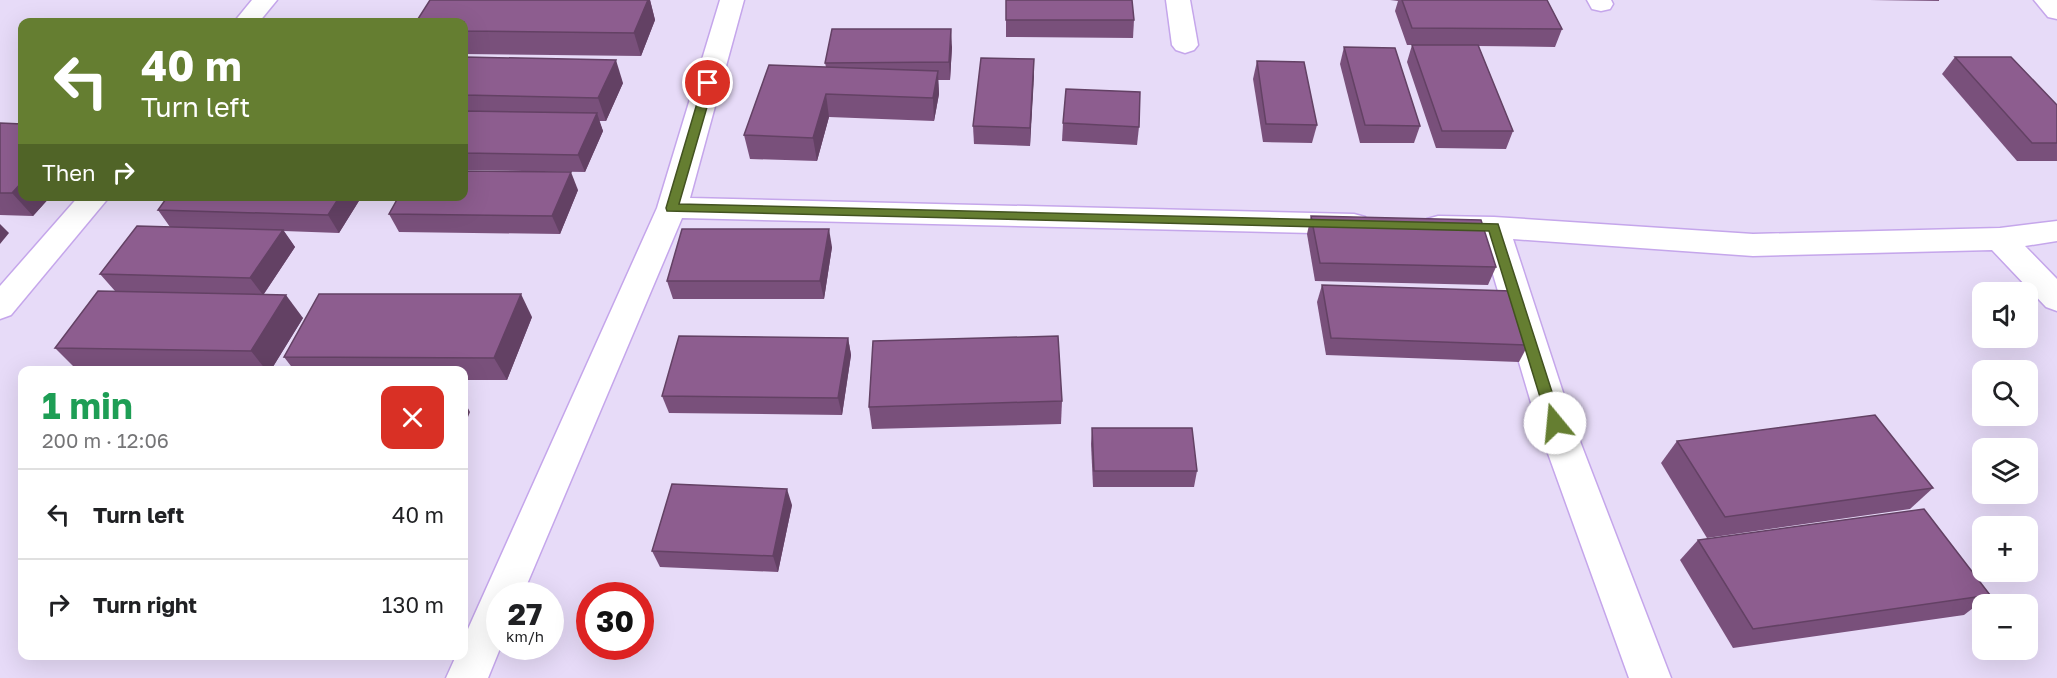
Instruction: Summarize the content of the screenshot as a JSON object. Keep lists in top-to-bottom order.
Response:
{
  "page": {
    "turn": ["40 m", "Turn left"],
    "then": "Then",
    "map_buttons": ["+", "−"],
    "heading": ["1 min", "200 m · 12:06"],
    "list": [
      {
        "name": "Turn left",
        "value": "40 m"
      },
      {
        "name": "Turn right",
        "value": "130 m"
      }
    ],
    "speed": "27 km/h",
    "limit": "30"
  }
}
